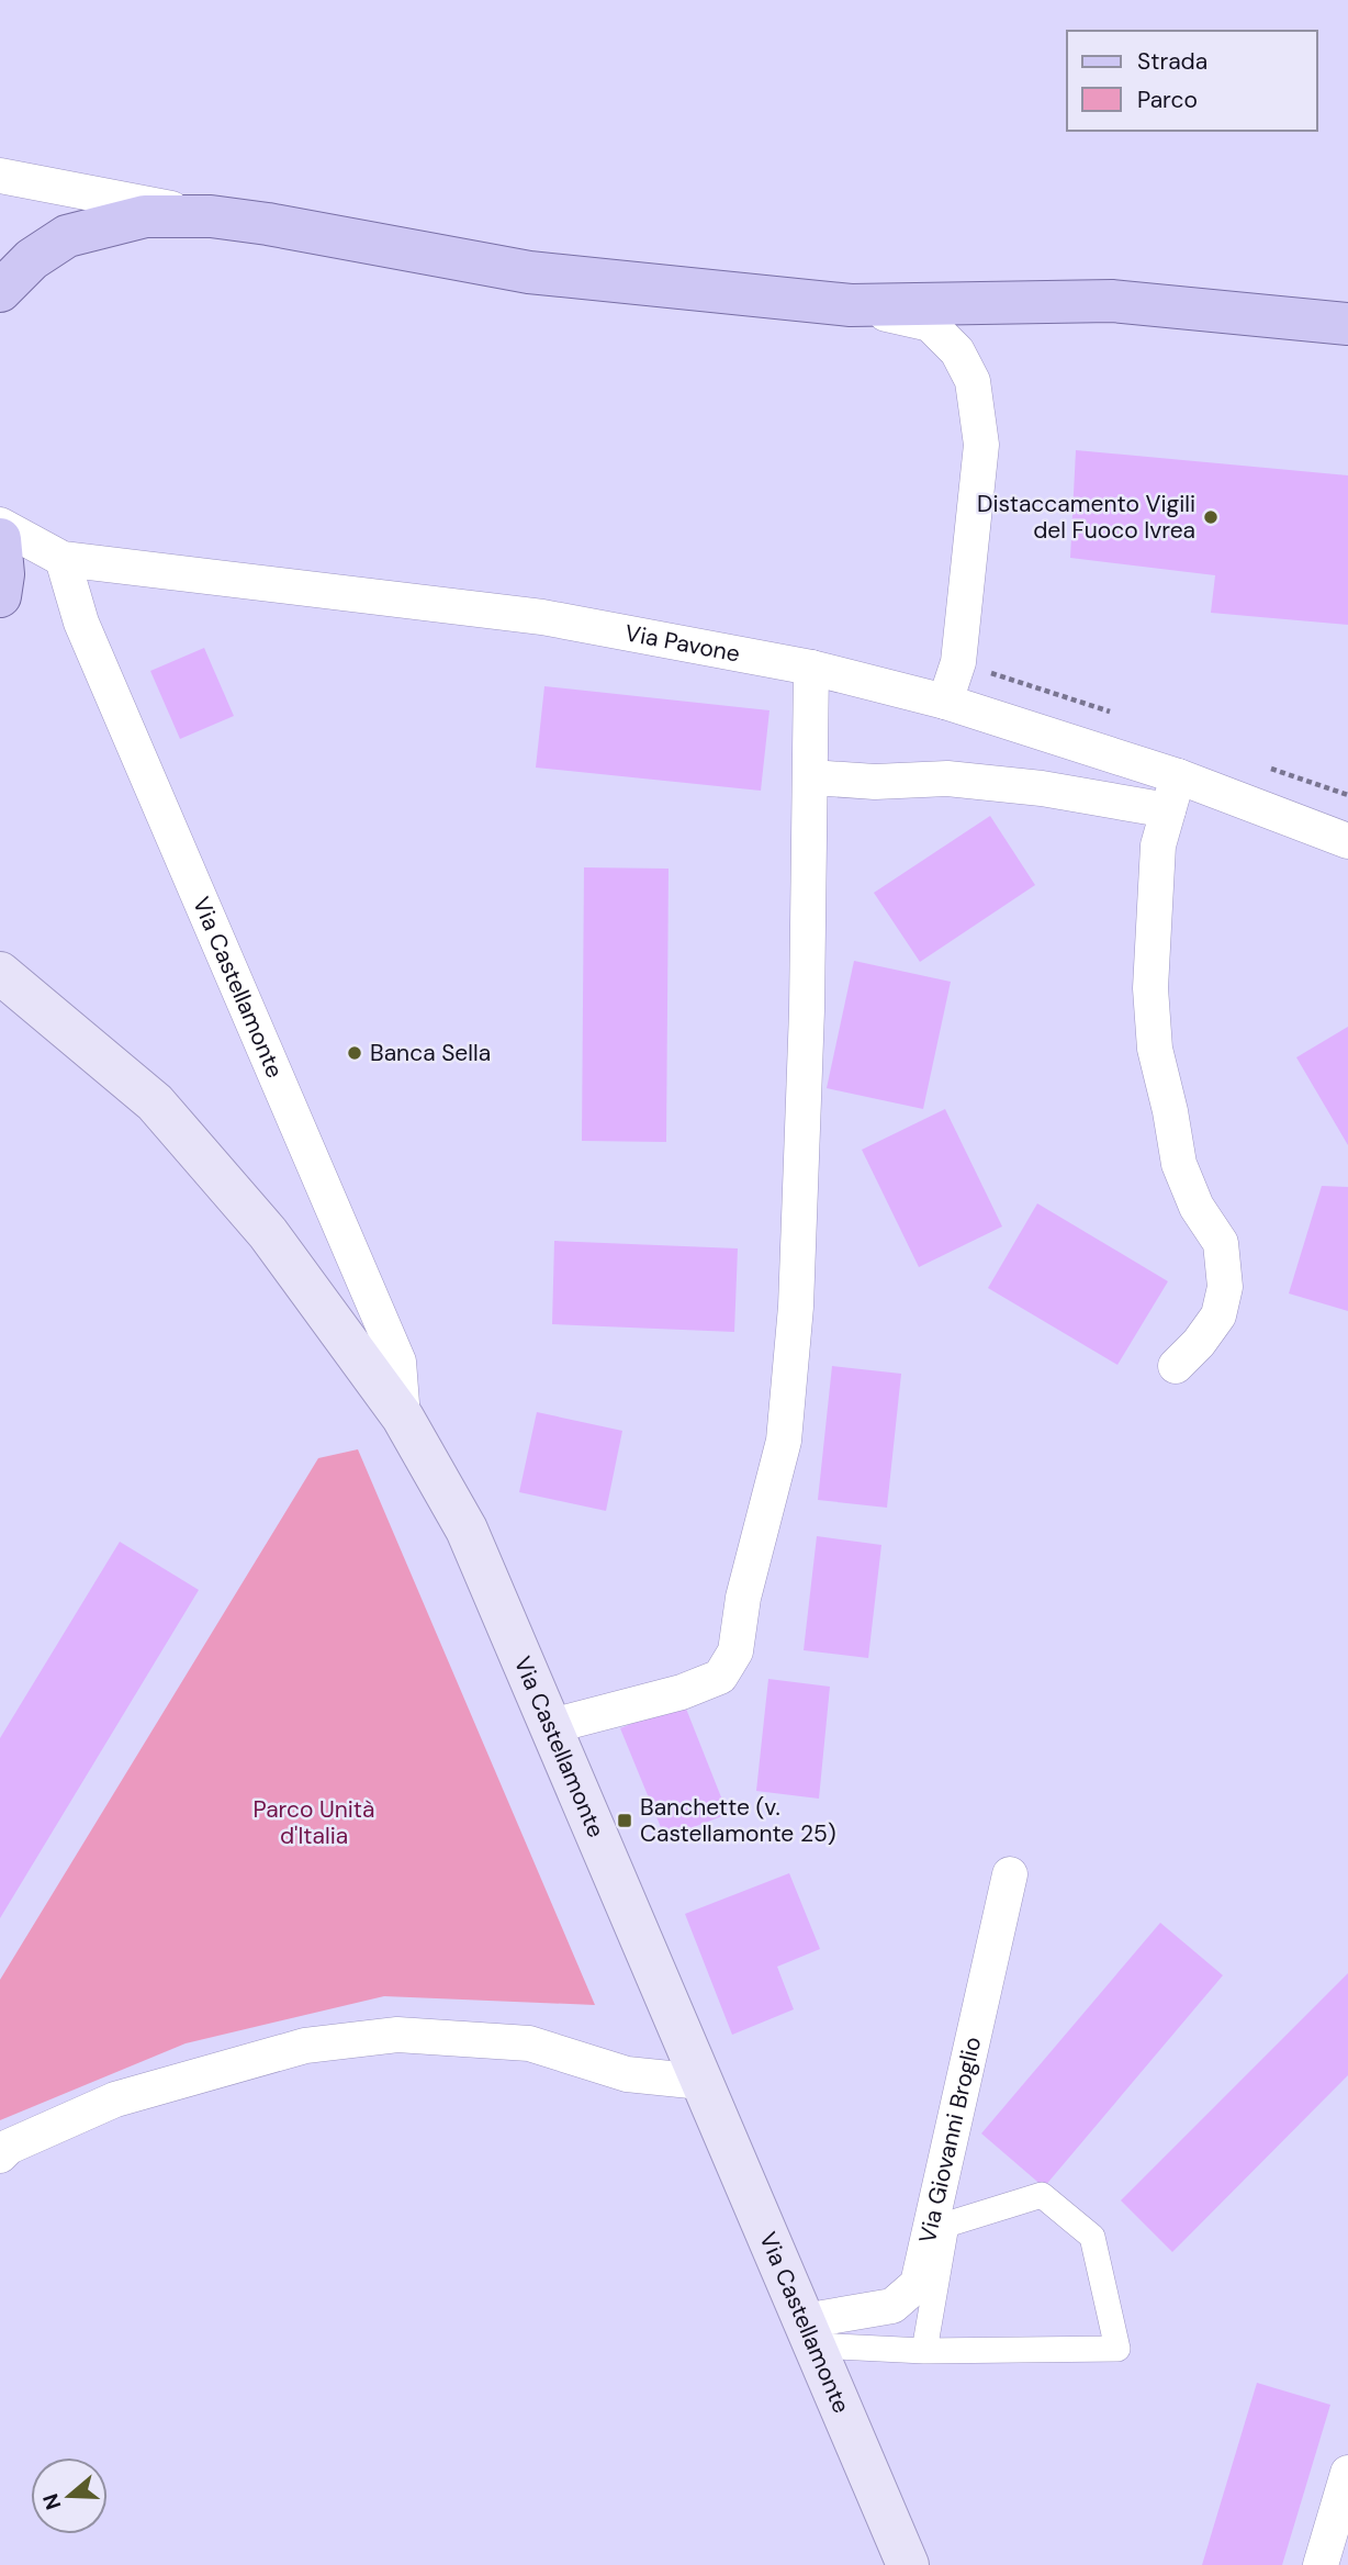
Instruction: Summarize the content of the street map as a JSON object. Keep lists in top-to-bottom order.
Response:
{
  "streets": {
    "main road": ["Via Castellamonte"],
    "street": ["Via Pavone", "Via Giovanni Broglio"]
  },
  "crossings": [
    ["Via Pavone", "Via Castellamonte"],
    ["Via Castellamonte", "Via Giovanni Broglio"]
  ],
  "parks": ["Parco Unità d'Italia"],
  "places": {
    "other": ["Distaccamento Vigili del Fuoco Ivrea", "Banca Sella"],
    "transit": ["Banchette (v. Castellamonte 25)"]
  },
  "legend": ["Strada", "Parco"],
  "north": "left"
}
